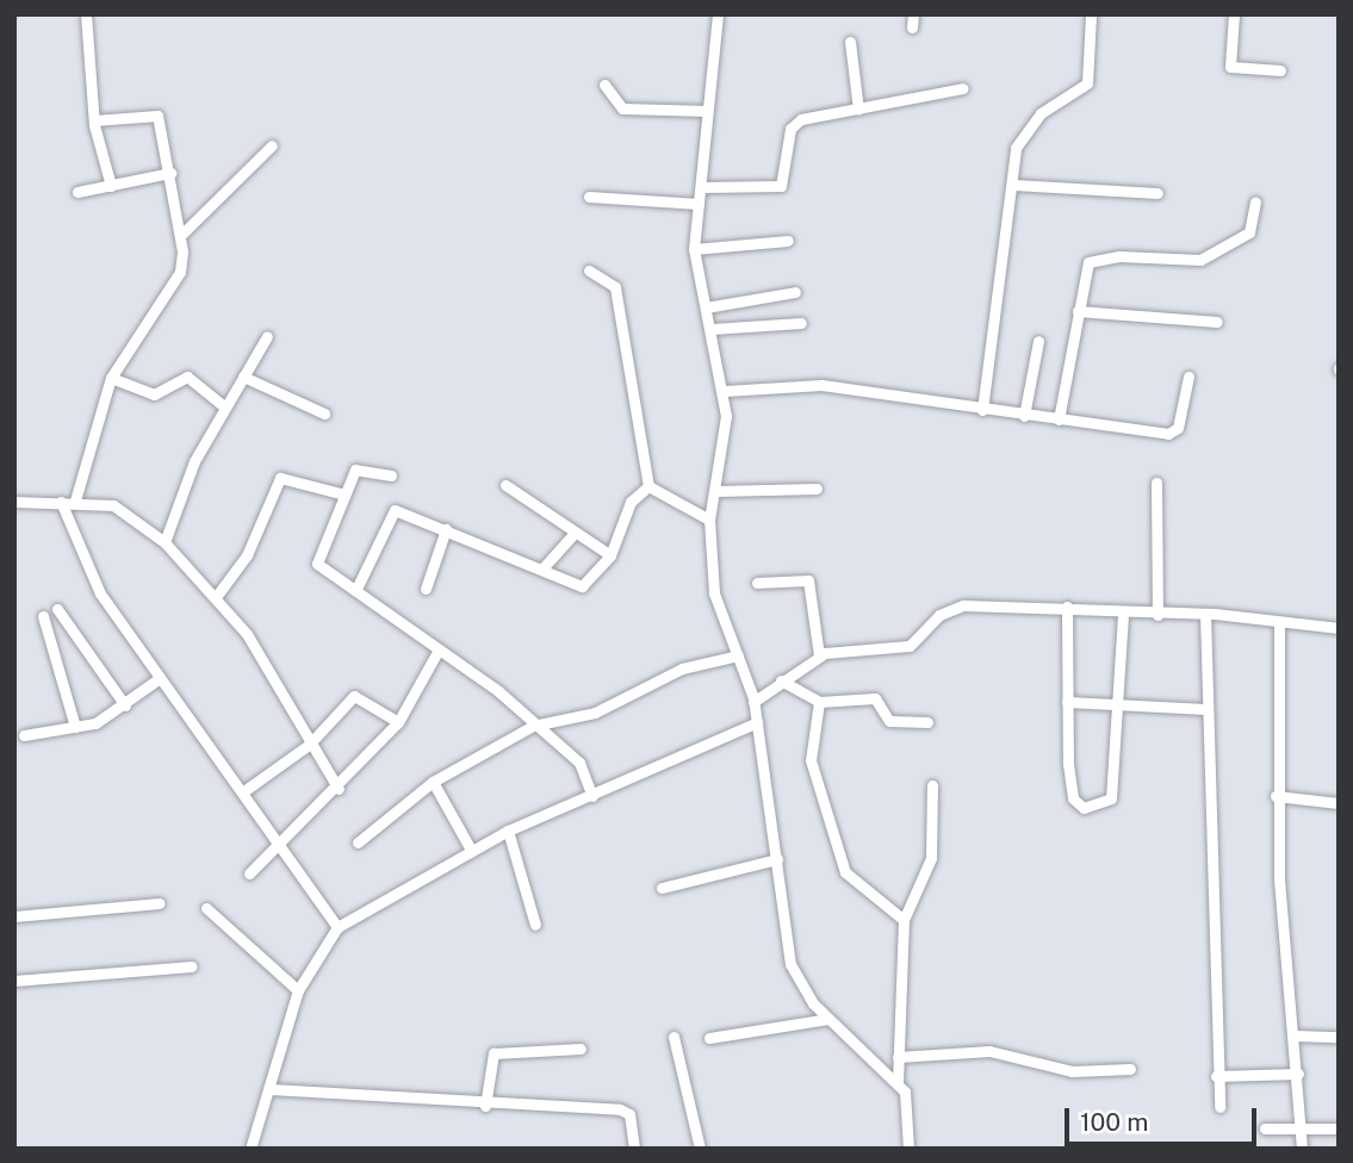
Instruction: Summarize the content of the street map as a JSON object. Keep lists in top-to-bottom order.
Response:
{
  "scale_bar": "100 m"
}
